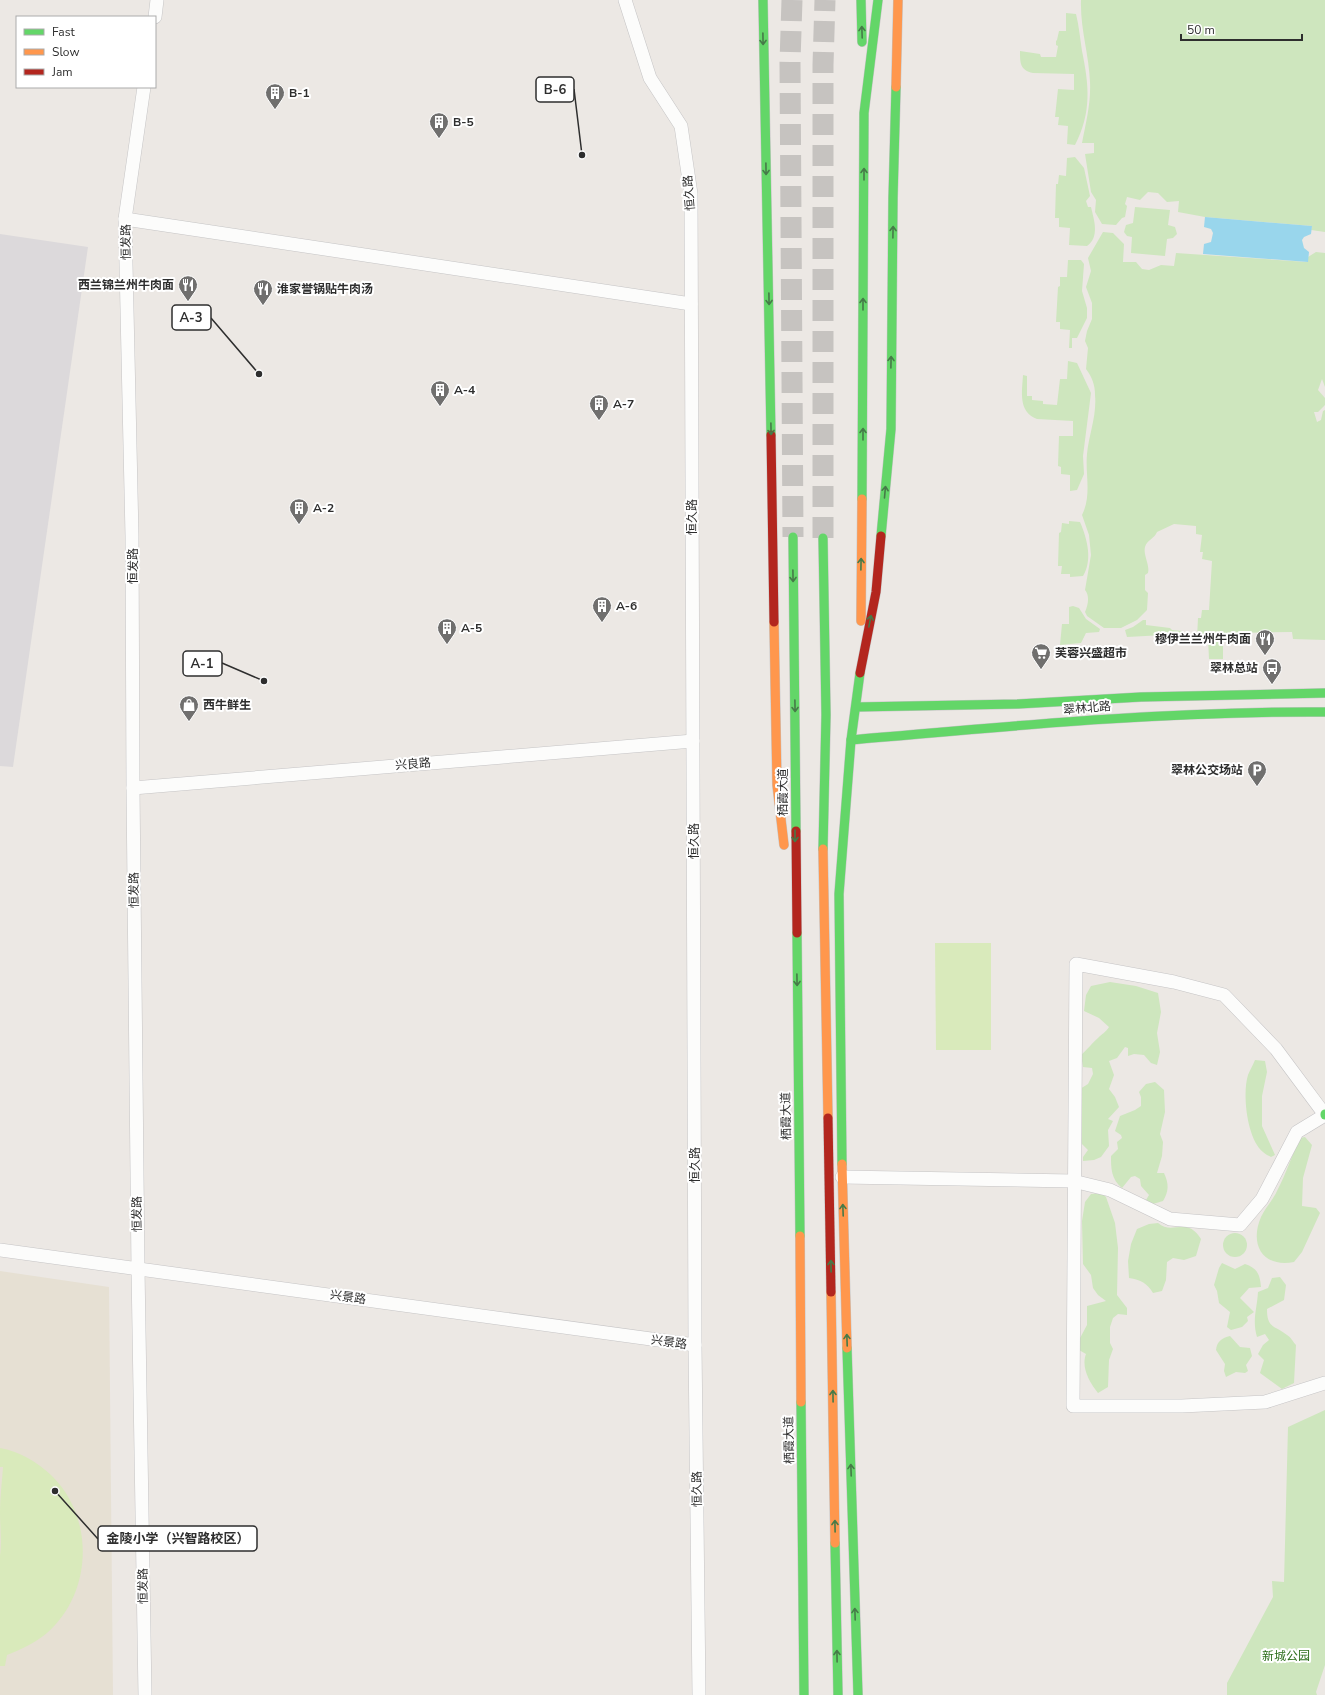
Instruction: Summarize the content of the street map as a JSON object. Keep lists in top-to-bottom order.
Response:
{
  "streets": {
    "main road": ["翠林北路", "栖霞大道"],
    "street": [
      "恒久路",
      "恒发路",
      "兴良路",
      "兴景路"
    ]
  },
  "crossings": [
    ["恒久路", "兴良路"],
    ["恒久路", "兴景路"],
    ["恒发路", "兴良路"],
    ["恒发路", "兴景路"]
  ],
  "parks": ["新城公园"],
  "places": {
    "building": [
      "B-1",
      "B-5",
      "A-4",
      "A-7",
      "A-2",
      "A-6",
      "A-5"
    ],
    "other": [
      "B-6",
      "A-3",
      "A-1",
      "金陵小学（兴智路校区）"
    ],
    "restaurant": ["西兰锦兰州牛肉面", "淮家誉锅贴牛肉汤", "穆伊兰兰州牛肉面"],
    "supermarket": ["芙蓉兴盛超市"],
    "bus stop": ["翠林总站"],
    "shop": ["西牛鲜生"],
    "parking": ["翠林公交场站"]
  },
  "legend": ["Fast", "Slow", "Jam"],
  "scale_bar": "50 m"
}
